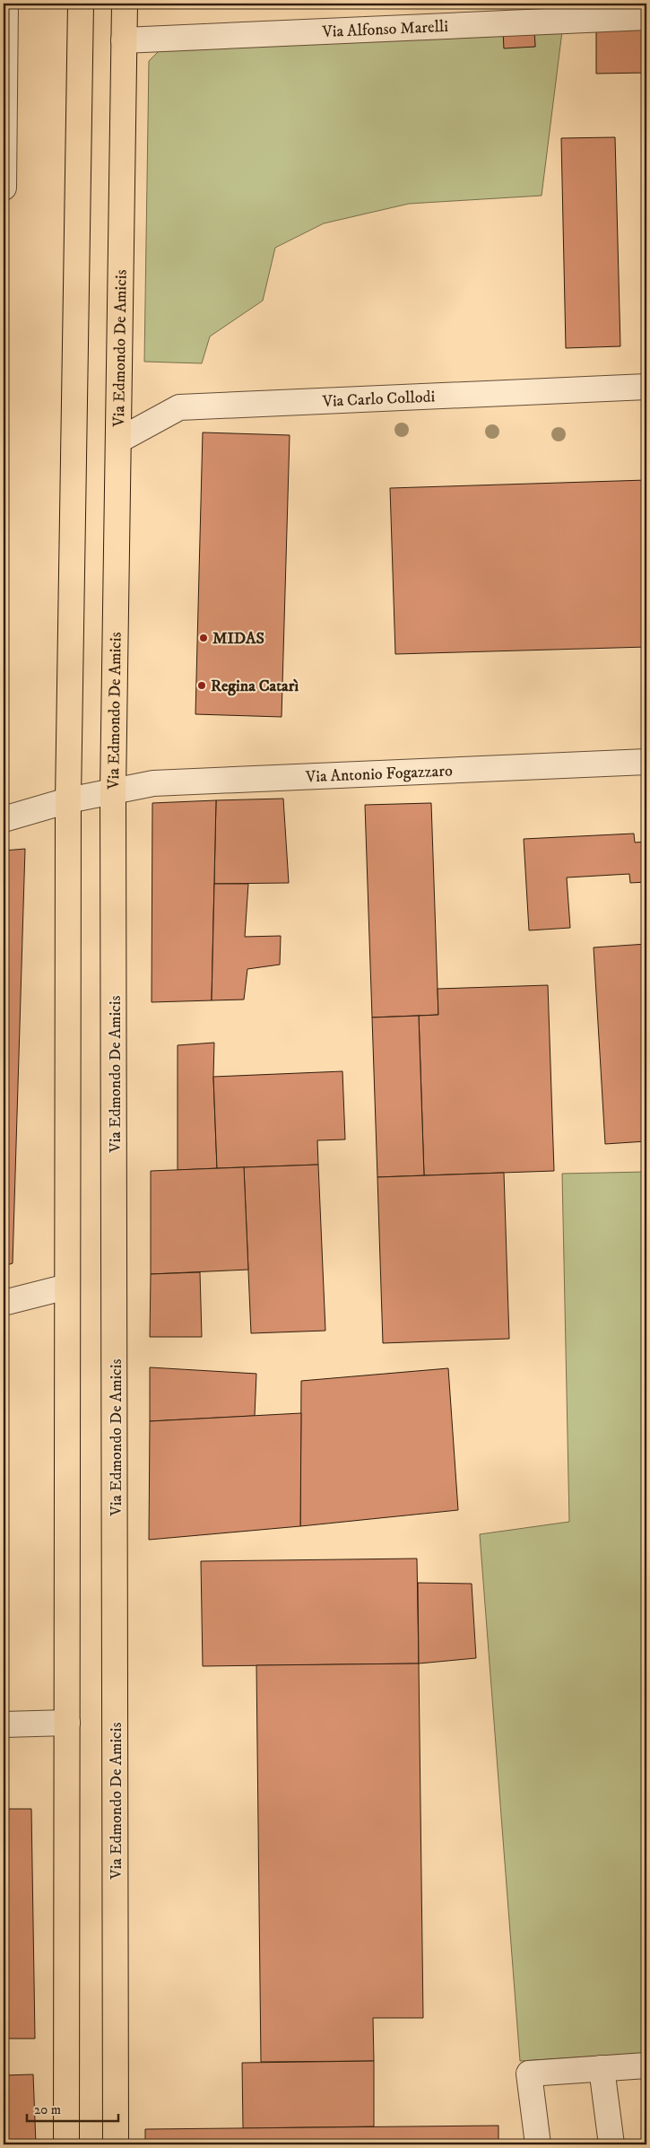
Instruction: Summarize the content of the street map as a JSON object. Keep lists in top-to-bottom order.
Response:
{
  "streets": {
    "main road": ["Via Edmondo De Amicis"],
    "street": ["Via Alfonso Marelli", "Via Carlo Collodi", "Via Antonio Fogazzaro"]
  },
  "crossings": [
    ["Via Alfonso Marelli", "Via Edmondo De Amicis"],
    ["Via Edmondo De Amicis", "Via Carlo Collodi"],
    ["Via Edmondo De Amicis", "Via Antonio Fogazzaro"]
  ],
  "places": ["MIDAS", "Regina Catarì"],
  "scale_bar": "20 m"
}
